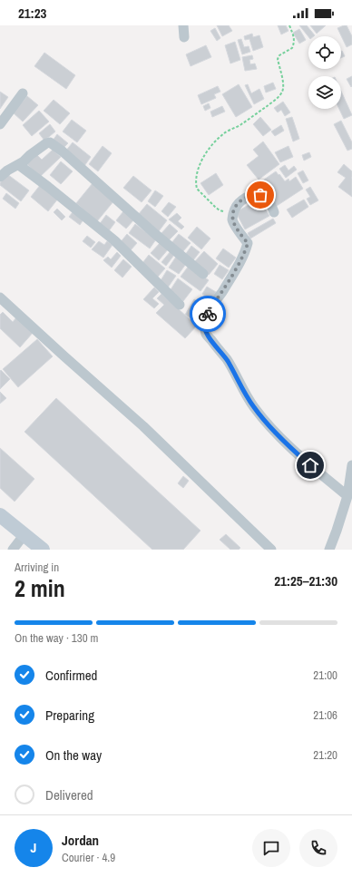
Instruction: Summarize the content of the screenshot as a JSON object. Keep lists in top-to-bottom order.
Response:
{
  "page": {
    "status": "21:23",
    "heading": ["2 min", "Arriving in", "21:25–21:30"],
    "panel": ["Jordan", "Courier · 4.9"],
    "bar": "On the way · 130 m",
    "list": [
      ["Confirmed", "21:00"],
      ["Preparing", "21:06"],
      ["On the way", "21:20"],
      "Delivered"
    ],
    "round": "J"
  }
}
